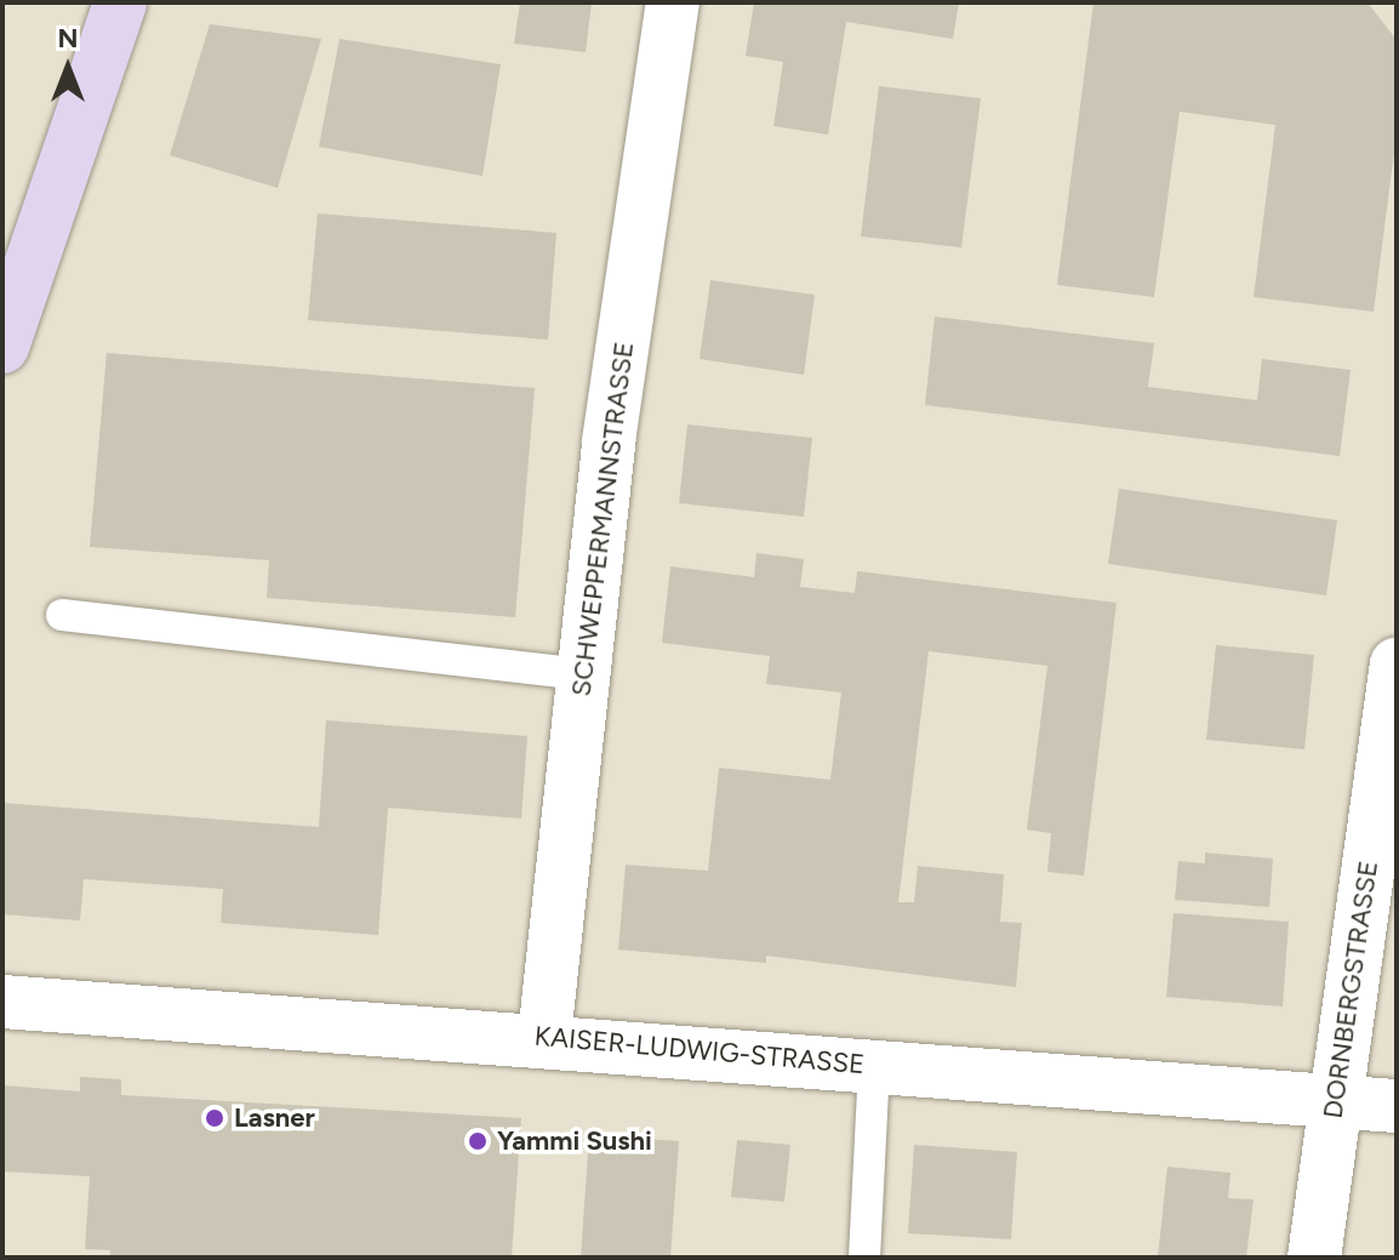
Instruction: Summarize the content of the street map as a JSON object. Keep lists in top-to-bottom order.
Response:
{
  "streets": {
    "street": ["SCHWEPPERMANNSTRASSE", "DORNBERGSTRASSE", "KAISER-LUDWIG-STRASSE"]
  },
  "crossings": [
    ["SCHWEPPERMANNSTRASSE", "KAISER-LUDWIG-STRASSE"],
    ["DORNBERGSTRASSE", "KAISER-LUDWIG-STRASSE"]
  ],
  "places": ["Lasner", "Yammi Sushi"],
  "north": "top"
}
